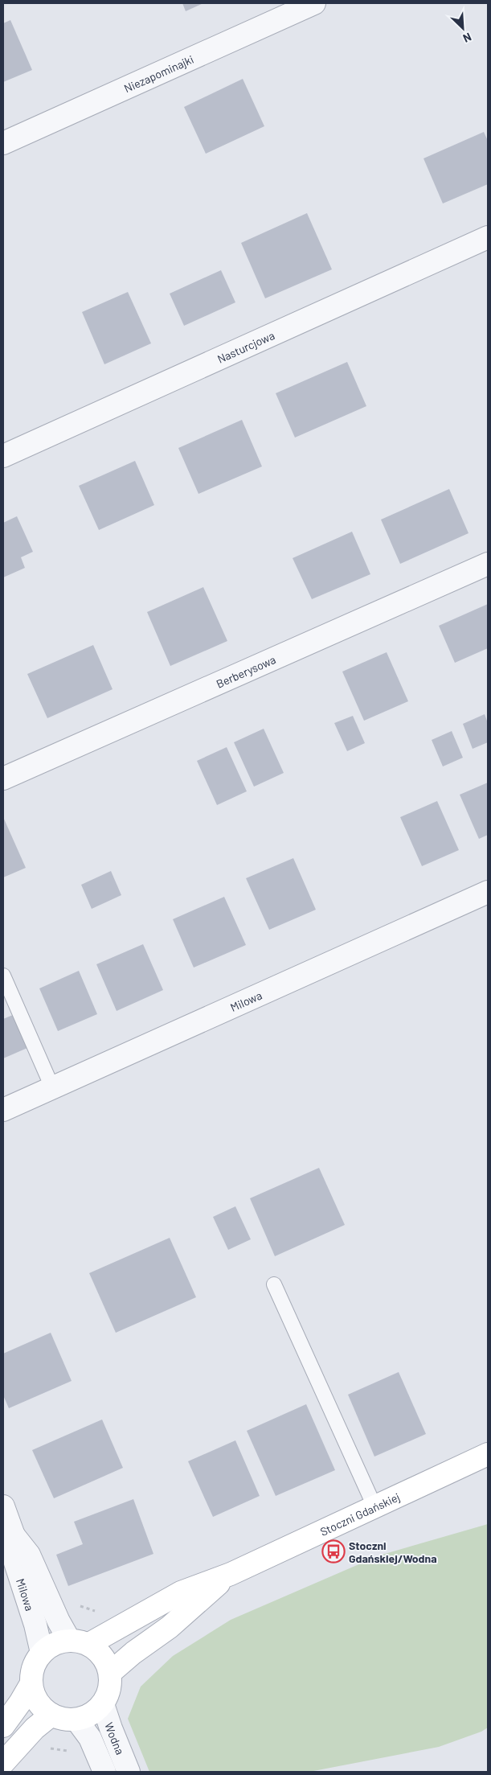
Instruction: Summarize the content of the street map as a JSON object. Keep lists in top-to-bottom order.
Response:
{
  "streets": {
    "street": [
      "Niezapominajki",
      "Nasturcjowa",
      "Berberysowa",
      "Milowa",
      "Stoczni Gdańskiej",
      "Wodna"
    ]
  },
  "crossings": [
    ["Milowa", "Stoczni Gdańskiej"],
    ["Milowa", "Wodna"],
    ["Stoczni Gdańskiej", "Wodna"]
  ],
  "places": {
    "bus stop": ["Stoczni Gdańskiej/Wodna"]
  },
  "north": "bottom right"
}
